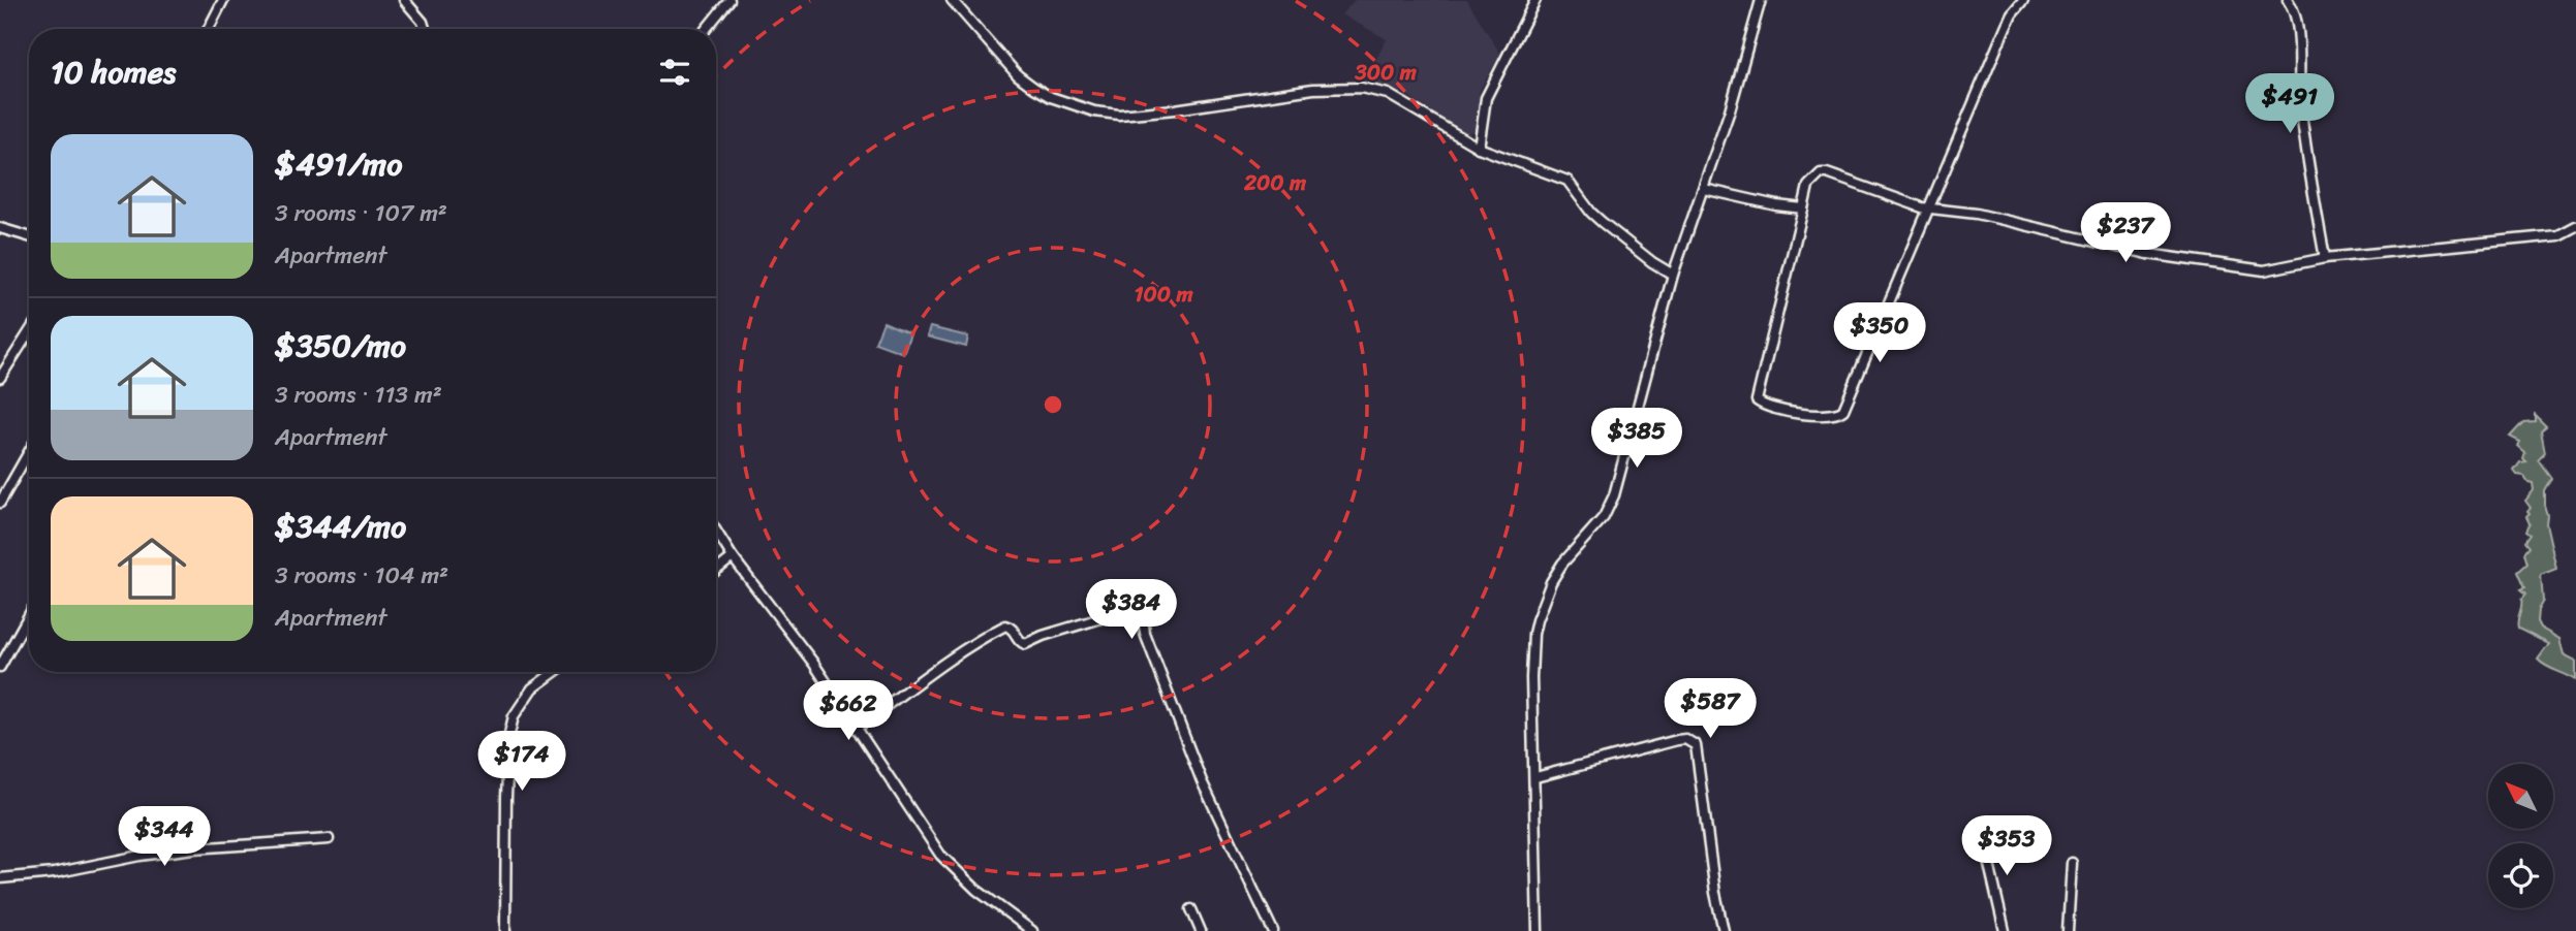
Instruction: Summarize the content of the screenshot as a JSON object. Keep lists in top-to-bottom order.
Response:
{
  "north": "top left",
  "page": {
    "heading": "10 homes",
    "price": [
      "$491",
      "$237",
      "$350",
      "$385",
      "$384",
      "$587",
      "$662",
      "$174",
      "$344",
      "$353"
    ],
    "list": [
      {
        "name": "$491/mo",
        "note": "3 rooms · 107 m² · Apartment"
      },
      {
        "name": "$350/mo",
        "note": "3 rooms · 113 m² · Apartment"
      },
      {
        "name": "$344/mo",
        "note": "3 rooms · 104 m² · Apartment"
      }
    ]
  },
  "rings": ["300 m", "200 m", "100 m"]
}
